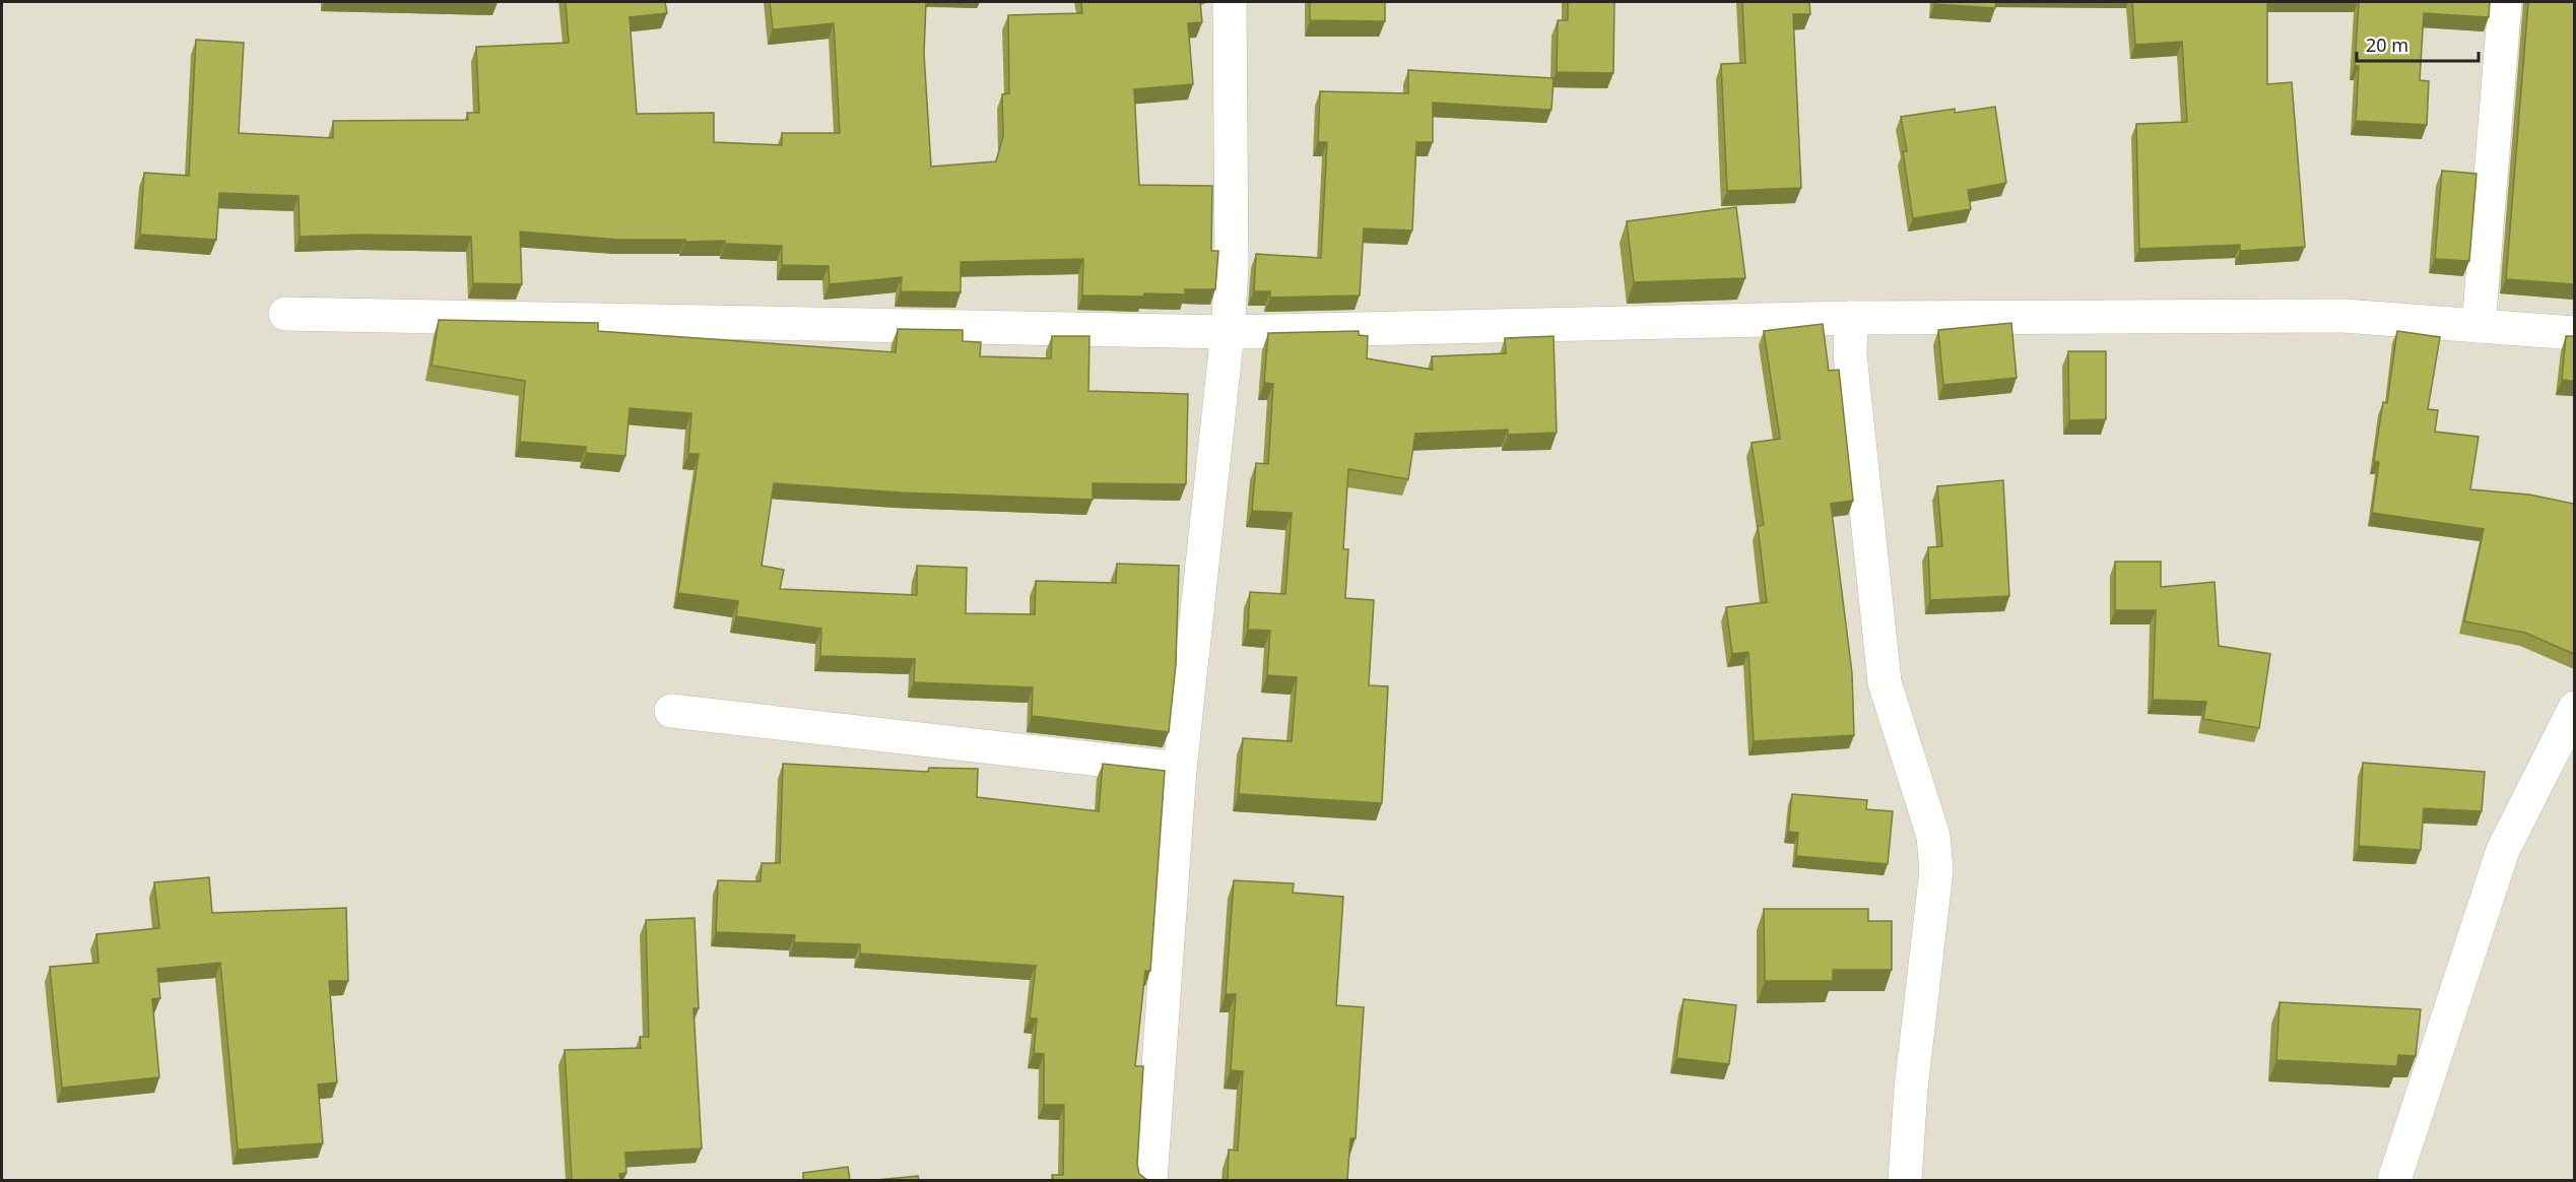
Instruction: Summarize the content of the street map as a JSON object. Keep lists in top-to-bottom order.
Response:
{
  "scale_bar": "20 m"
}
